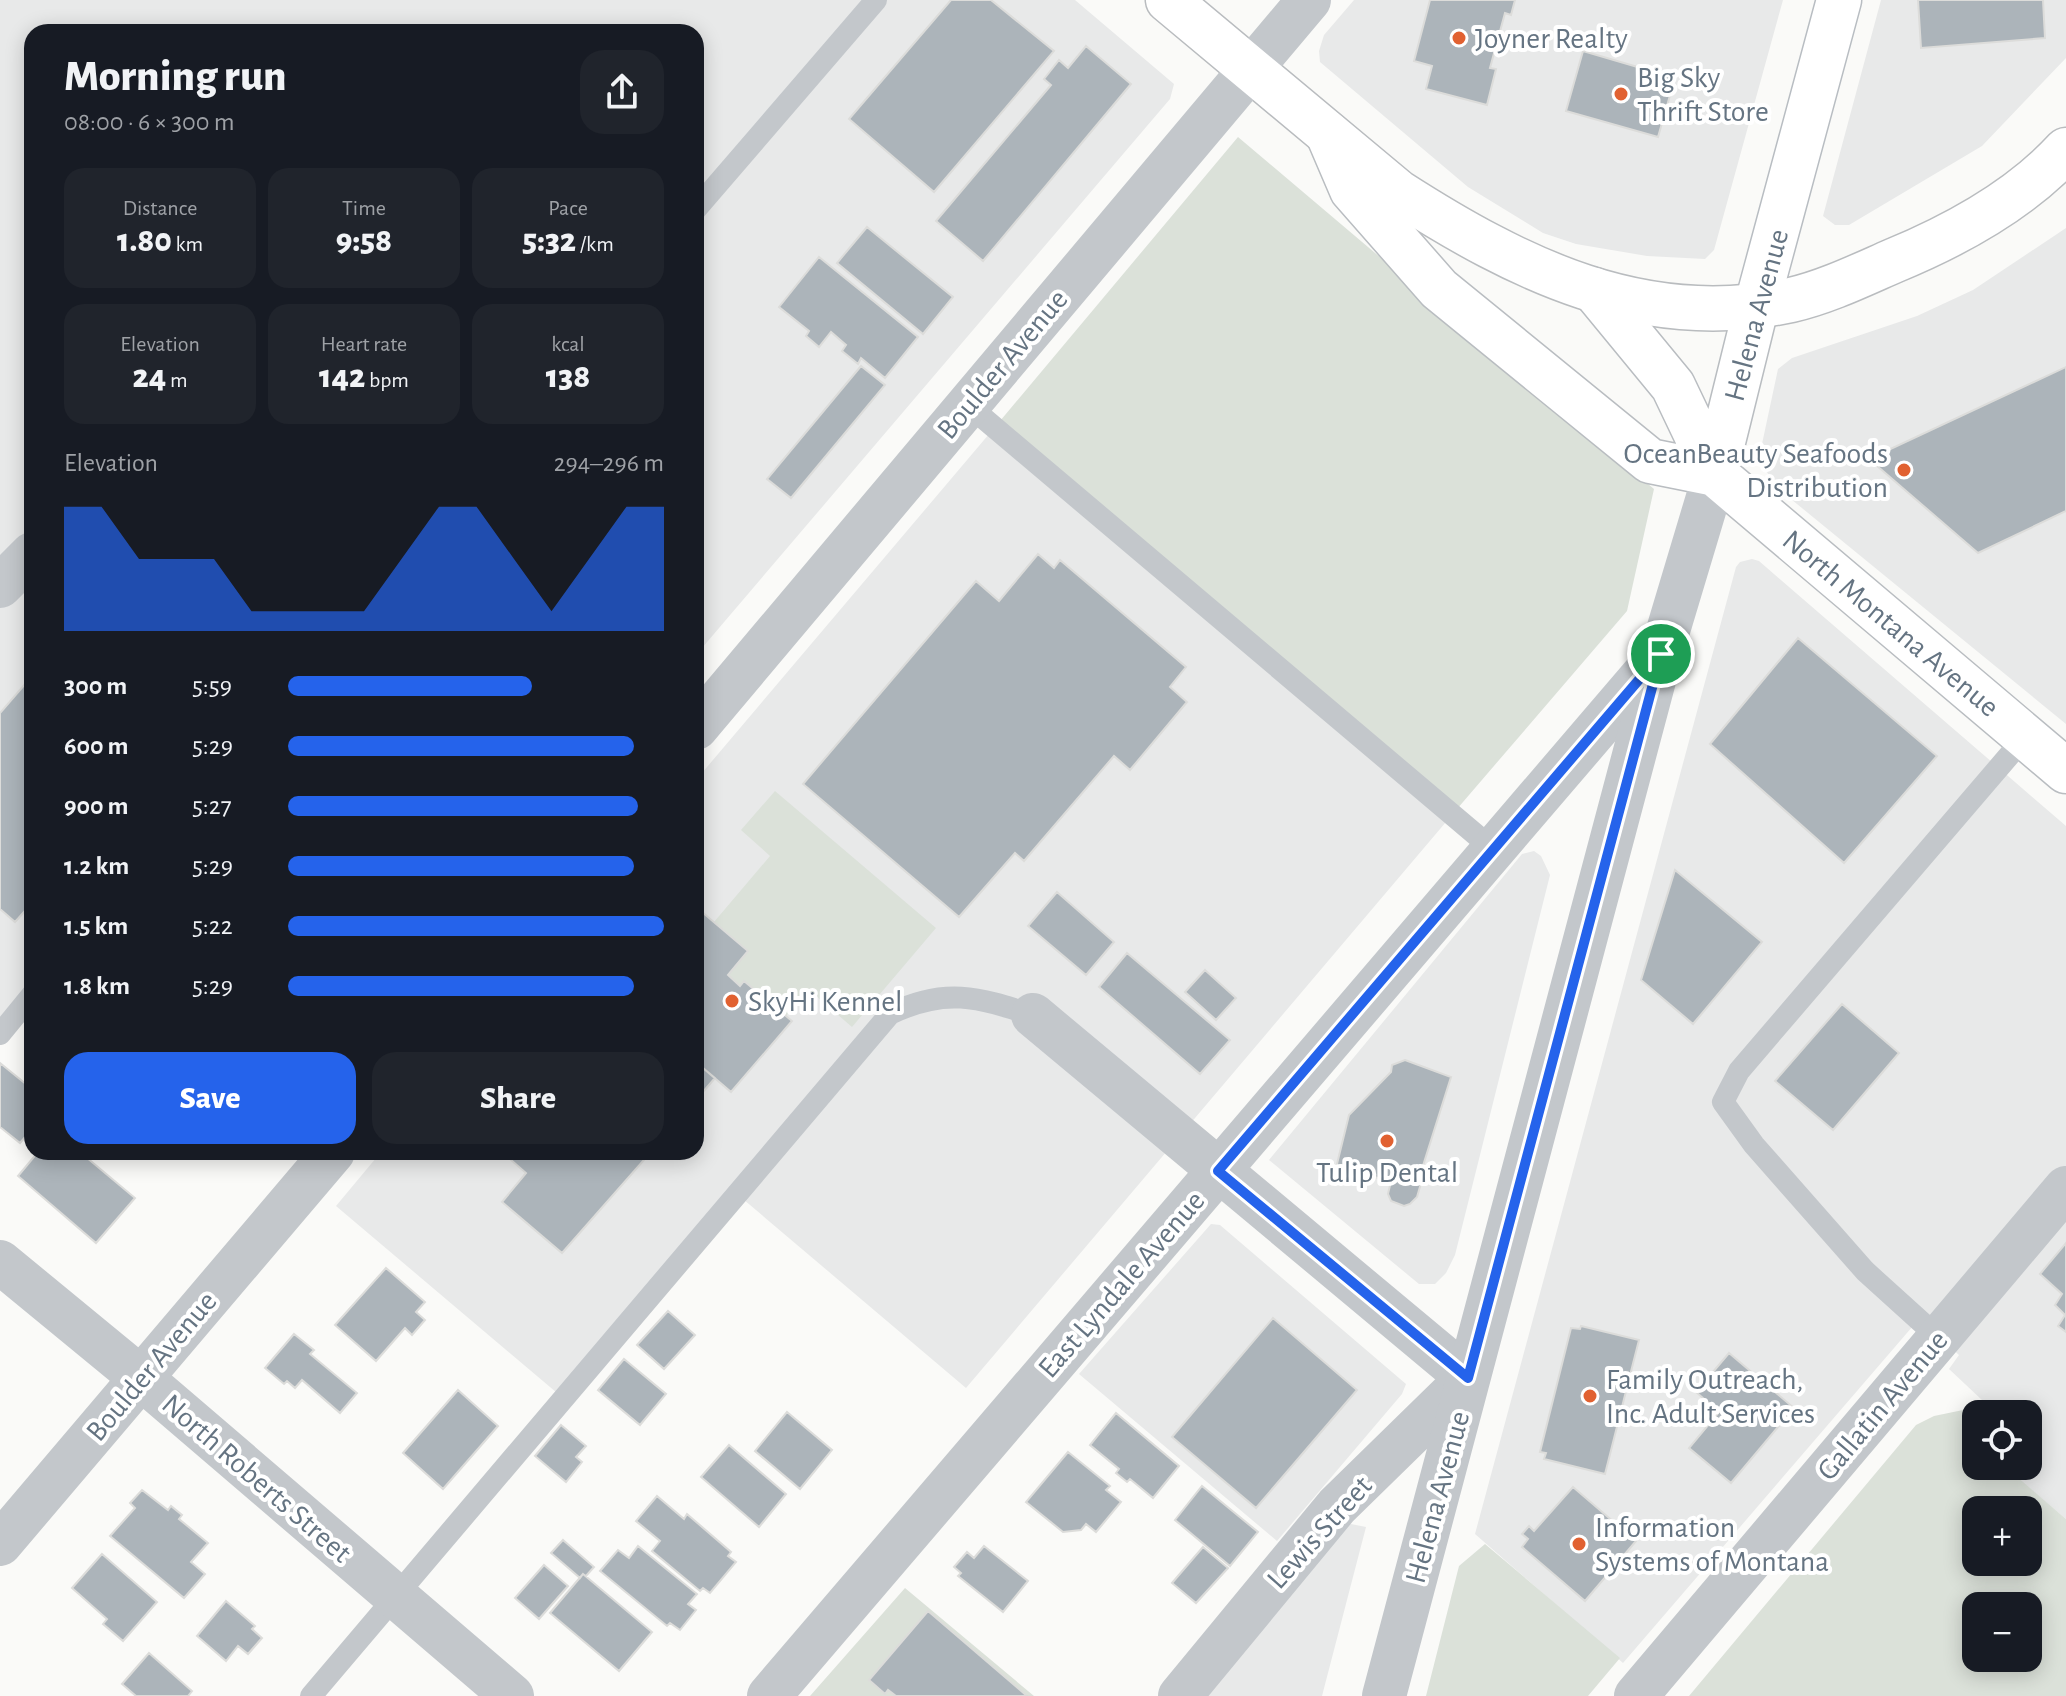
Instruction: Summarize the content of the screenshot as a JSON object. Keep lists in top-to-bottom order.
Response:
{
  "streets": {
    "main road": ["Helena Avenue", "North Montana Avenue"],
    "street": [
      "Boulder Avenue",
      "East Lyndale Avenue",
      "Gallatin Avenue",
      "North Roberts Street",
      "Lewis Street"
    ]
  },
  "crossings": [
    ["Helena Avenue", "North Montana Avenue"],
    ["Helena Avenue", "East Lyndale Avenue"],
    ["Helena Avenue", "Lewis Street"],
    ["Boulder Avenue", "North Montana Avenue"],
    ["Boulder Avenue", "North Roberts Street"]
  ],
  "places": [
    "Joyner Realty",
    "Big Sky Thrift Store",
    "OceanBeauty Seafoods Distribution",
    "SkyHi Kennel",
    "Tulip Dental",
    "Family Outreach, Inc. Adult Services",
    "Information Systems of Montana"
  ],
  "page": {
    "heading": ["Morning run", "08:00 · 6 × 300 m"],
    "stats": [
      ["Distance", "1.80 km"],
      ["Time", "9:58"],
      ["Pace", "5:32 /km"],
      ["Elevation", "24 m"],
      ["Heart rate", "142 bpm"],
      ["kcal", "138"]
    ],
    "chart": ["Elevation", "294–296 m"],
    "list": [
      {
        "name": "300 m",
        "note": "5:59"
      },
      {
        "name": "600 m",
        "note": "5:29"
      },
      {
        "name": "900 m",
        "note": "5:27"
      },
      {
        "name": "1.2 km",
        "note": "5:29"
      },
      {
        "name": "1.5 km",
        "note": "5:22"
      },
      {
        "name": "1.8 km",
        "note": "5:29"
      }
    ],
    "buttons": ["Save", "Share"],
    "map_buttons": ["+", "−"]
  }
}
